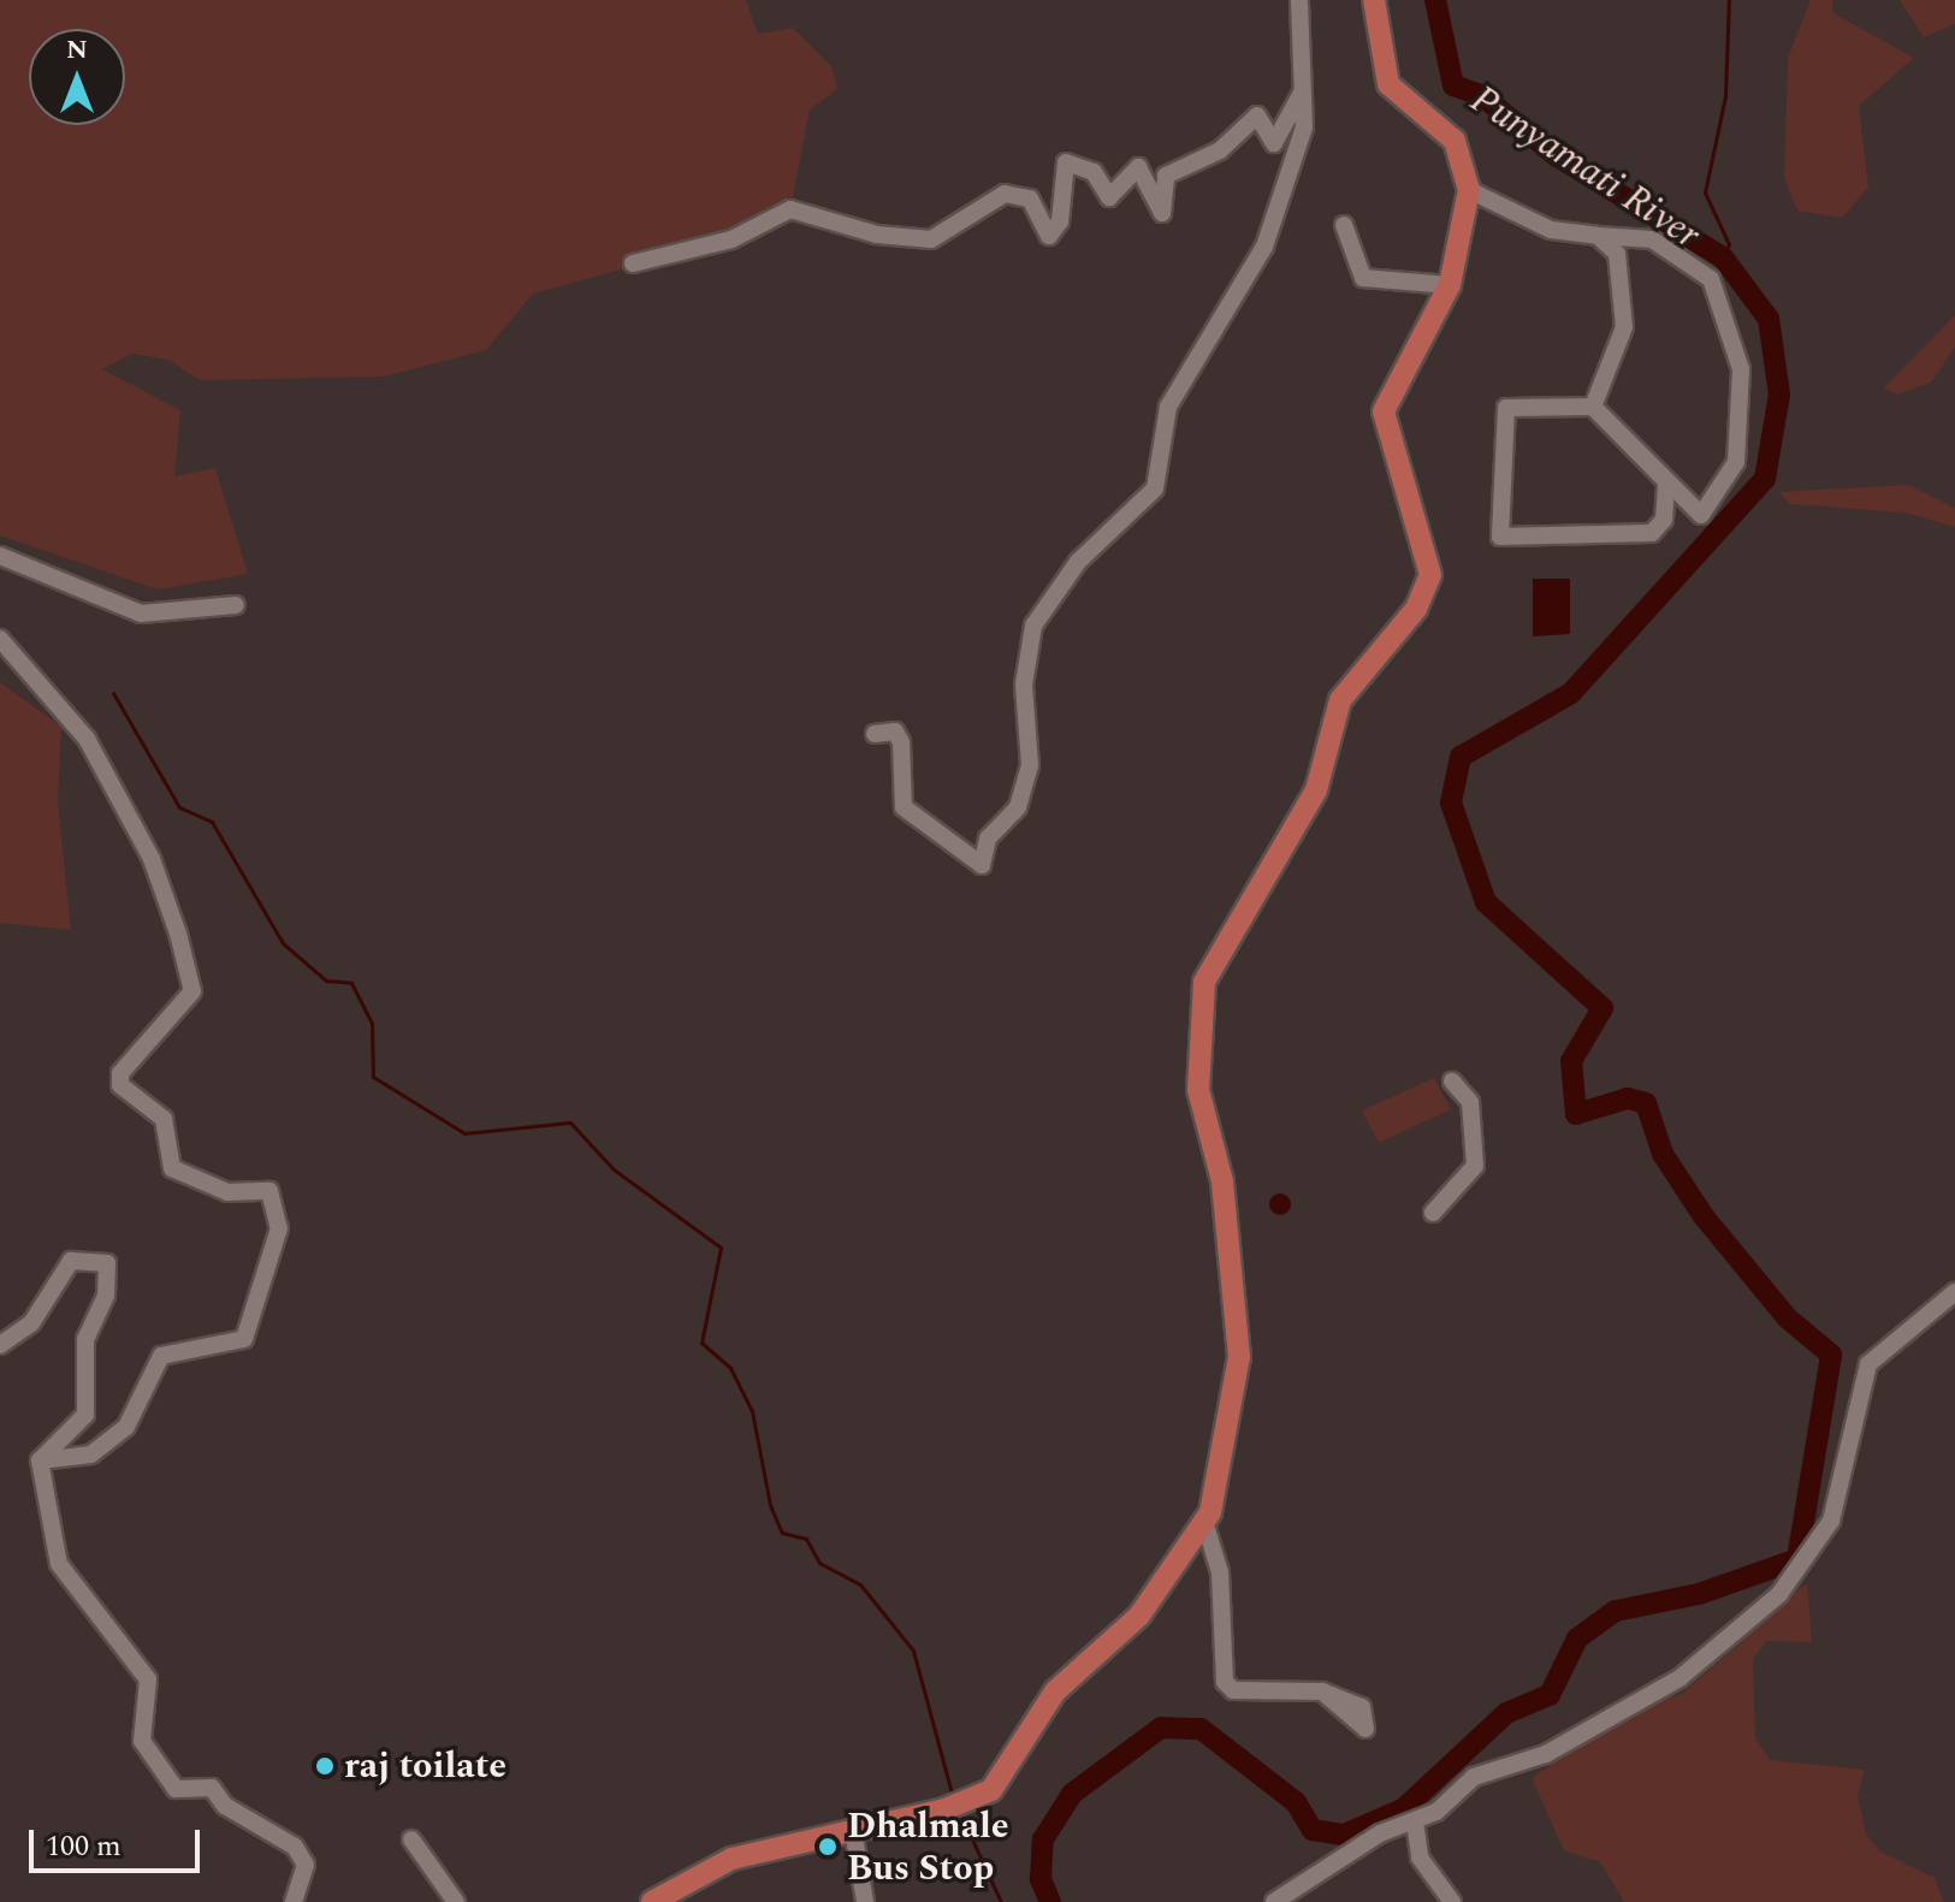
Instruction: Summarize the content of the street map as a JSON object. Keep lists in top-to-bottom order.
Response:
{
  "water": ["Punyamati River"],
  "places": ["raj toilate", "Dhalmale Bus Stop"],
  "scale_bar": "100 m",
  "north": "top"
}
